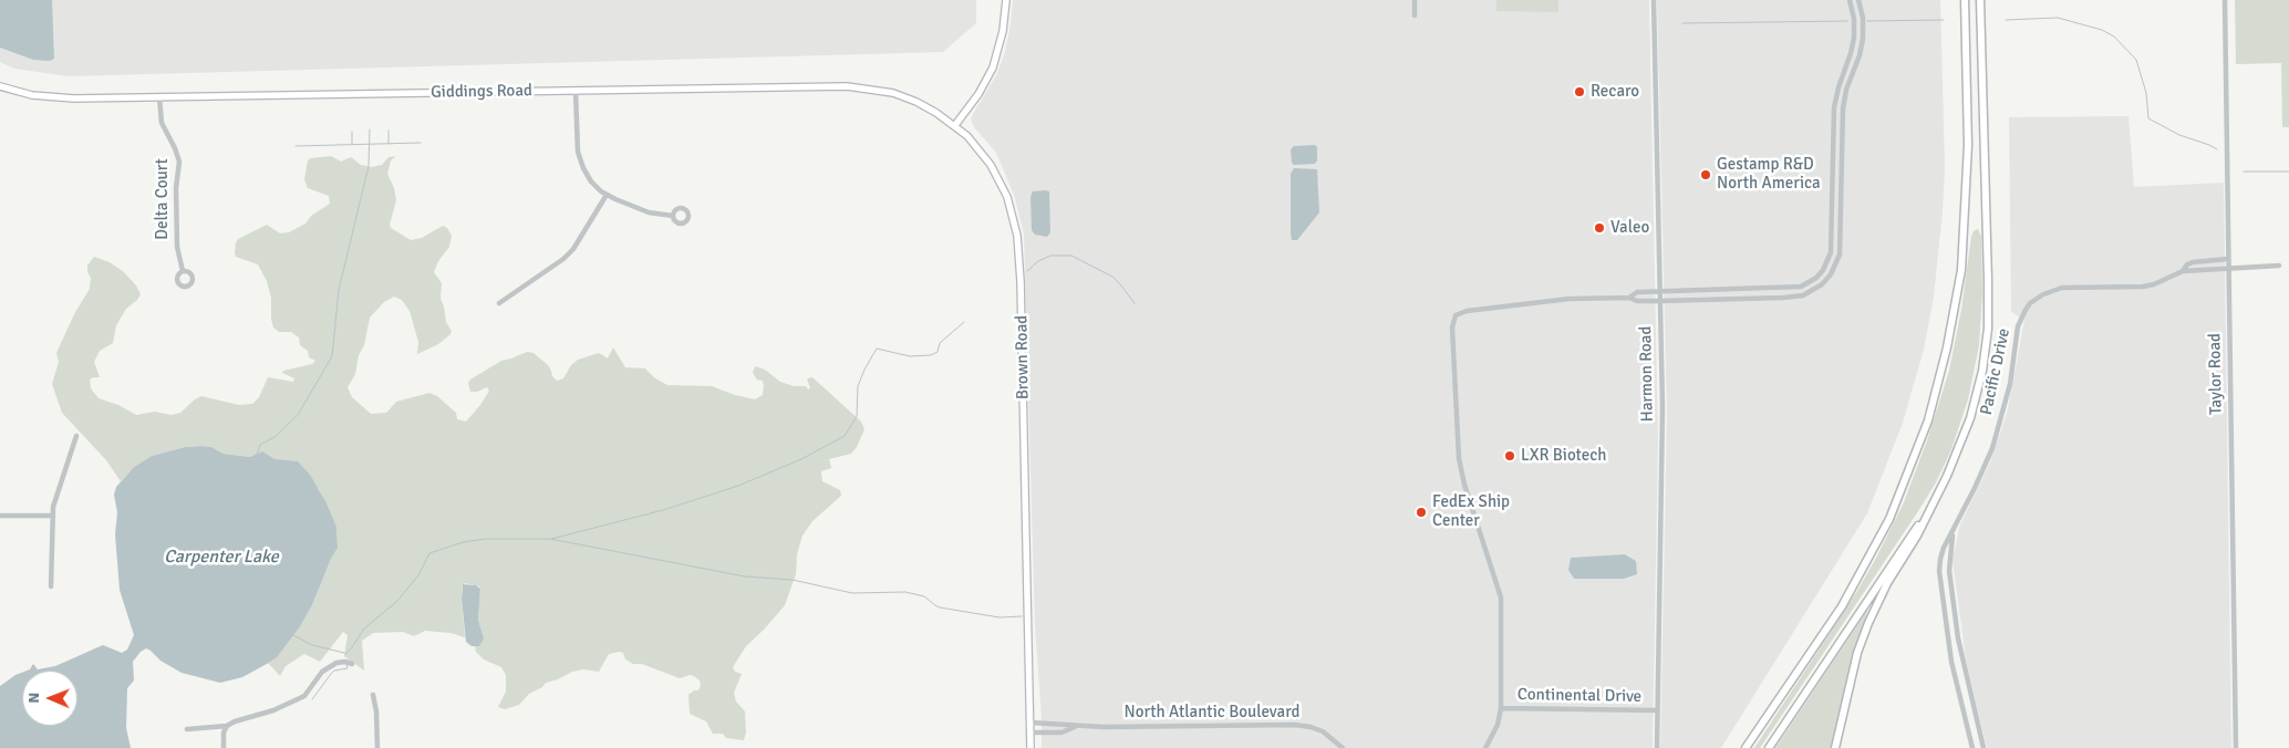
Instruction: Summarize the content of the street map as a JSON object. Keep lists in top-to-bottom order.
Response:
{
  "streets": {
    "main road": ["Giddings Road", "Brown Road"],
    "street": [
      "Delta Court",
      "Pacific Drive",
      "Harmon Road",
      "Taylor Road",
      "Continental Drive",
      "North Atlantic Boulevard"
    ]
  },
  "crossings": [
    ["Giddings Road", "Delta Court"],
    ["Giddings Road", "Brown Road"],
    ["Brown Road", "North Atlantic Boulevard"],
    ["Pacific Drive", "Taylor Road"],
    ["Harmon Road", "Continental Drive"]
  ],
  "water": ["Carpenter Lake"],
  "places": [
    "Recaro",
    "Gestamp R&D North America",
    "Valeo",
    "LXR Biotech",
    "FedEx Ship Center"
  ],
  "north": "left"
}
